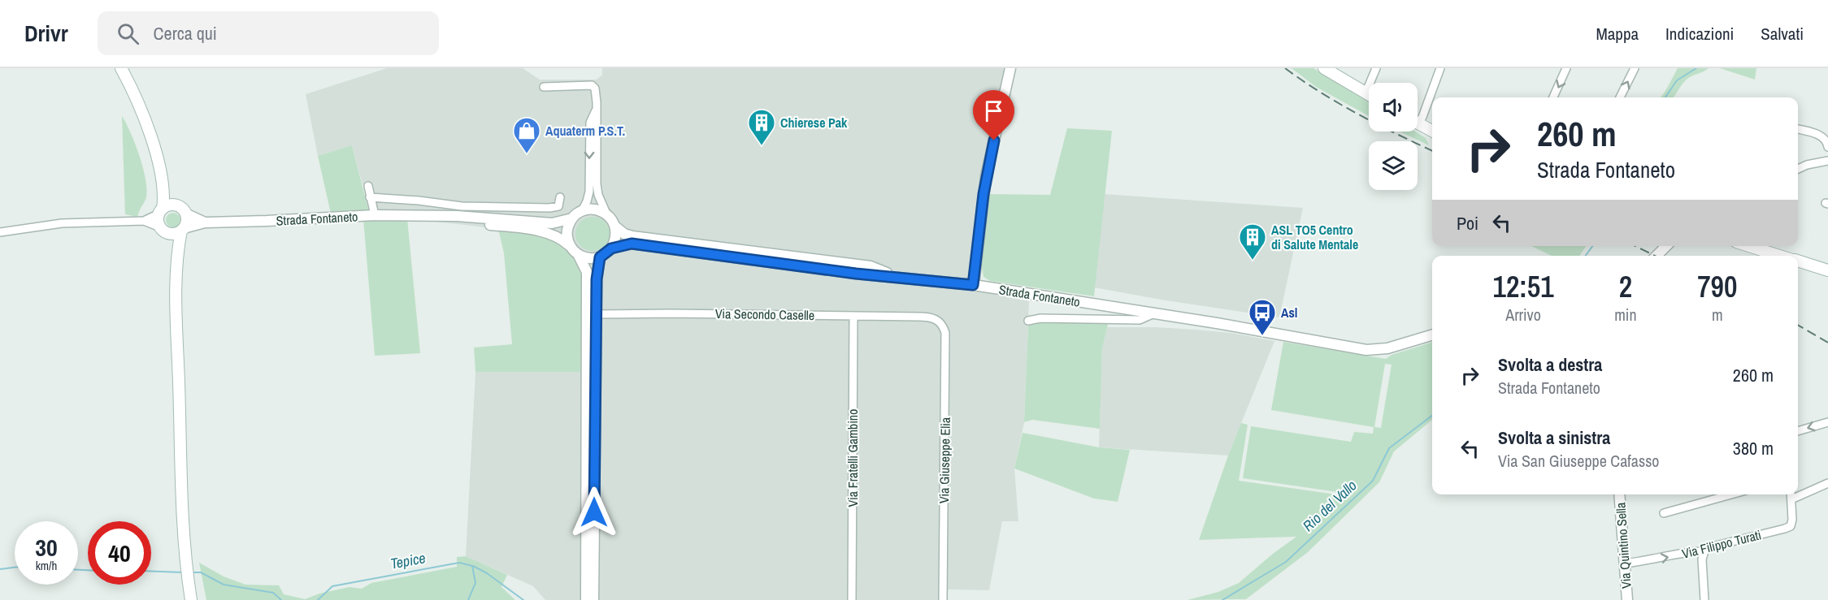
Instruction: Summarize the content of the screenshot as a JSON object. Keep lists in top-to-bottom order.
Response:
{
  "streets": {
    "street": [
      "Strada Fontaneto",
      "Via Secondo Caselle",
      "Via Fratelli Gambino",
      "Via Giuseppe Elia",
      "Via Filippo Turati",
      "Via Quintino Sella"
    ]
  },
  "crossings": [
    ["Via Secondo Caselle", "Via Fratelli Gambino"],
    ["Via Secondo Caselle", "Via Giuseppe Elia"],
    ["Via Filippo Turati", "Via Quintino Sella"]
  ],
  "water": ["Rio del Vallo", "Tepice"],
  "places": {
    "building": ["Chierese Pak", "ASL TO5 Centro di Salute Mentale"],
    "shop": ["Aquaterm P.S.T."],
    "bus stop": ["Asl"]
  },
  "page": {
    "header": "Drivr",
    "search": "Cerca qui",
    "nav": ["Mappa", "Indicazioni", "Salvati"],
    "turn": ["260 m", "Strada Fontaneto"],
    "then": "Poi",
    "eta": [
      "12:51",
      "Arrivo",
      "2",
      "min",
      "790",
      "m"
    ],
    "list": [
      {
        "name": "Svolta a destra",
        "note": "Strada Fontaneto",
        "value": "260 m"
      },
      {
        "name": "Svolta a sinistra",
        "note": "Via San Giuseppe Cafasso",
        "value": "380 m"
      }
    ],
    "speed": "30 km/h",
    "limit": "40"
  }
}
